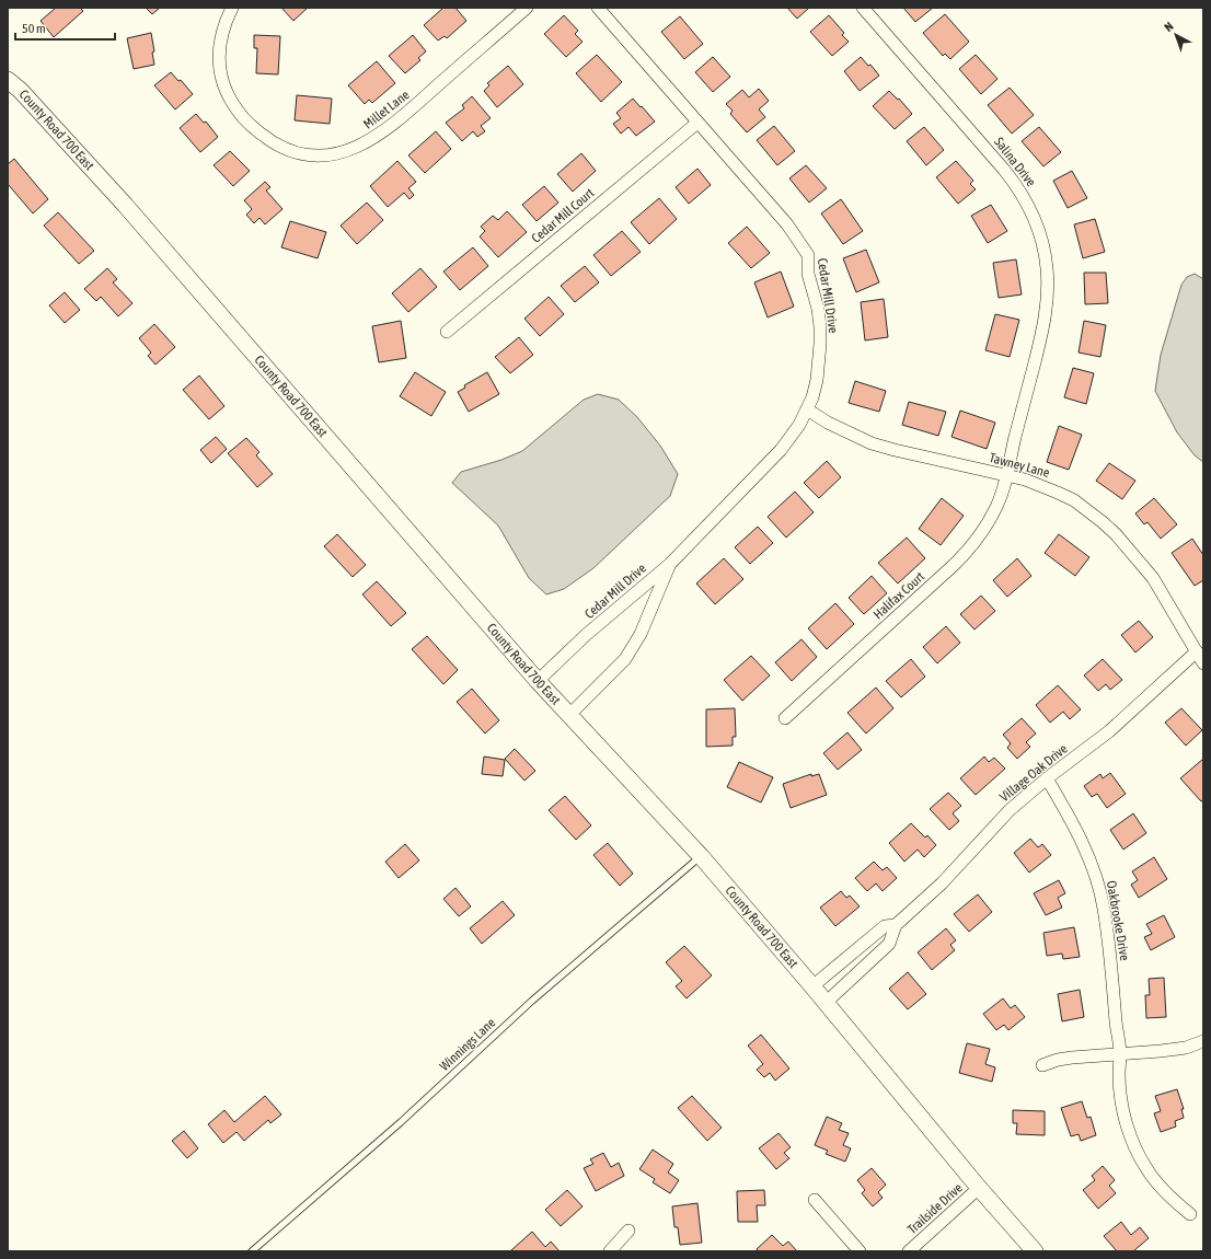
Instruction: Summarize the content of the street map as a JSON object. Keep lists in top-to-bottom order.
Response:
{
  "streets": {
    "main road": ["County Road 700 East"],
    "street": [
      "Millet Lane",
      "Salina Drive",
      "Cedar Mill Court",
      "Cedar Mill Drive",
      "Tawney Lane",
      "Halifax Court",
      "Village Oak Drive",
      "Oakbrooke Drive",
      "Trailside Drive"
    ],
    "lane": ["Winnings Lane"]
  },
  "crossings": [
    ["County Road 700 East", "Cedar Mill Drive"],
    ["County Road 700 East", "Village Oak Drive"],
    ["County Road 700 East", "Winnings Lane"],
    ["County Road 700 East", "Trailside Drive"],
    ["Salina Drive", "Tawney Lane"],
    ["Salina Drive", "Halifax Court"],
    ["Cedar Mill Court", "Cedar Mill Drive"],
    ["Cedar Mill Drive", "Tawney Lane"],
    ["Tawney Lane", "Halifax Court"],
    ["Tawney Lane", "Village Oak Drive"],
    ["Village Oak Drive", "Oakbrooke Drive"]
  ],
  "scale_bar": "50 m",
  "north": "top left"
}
